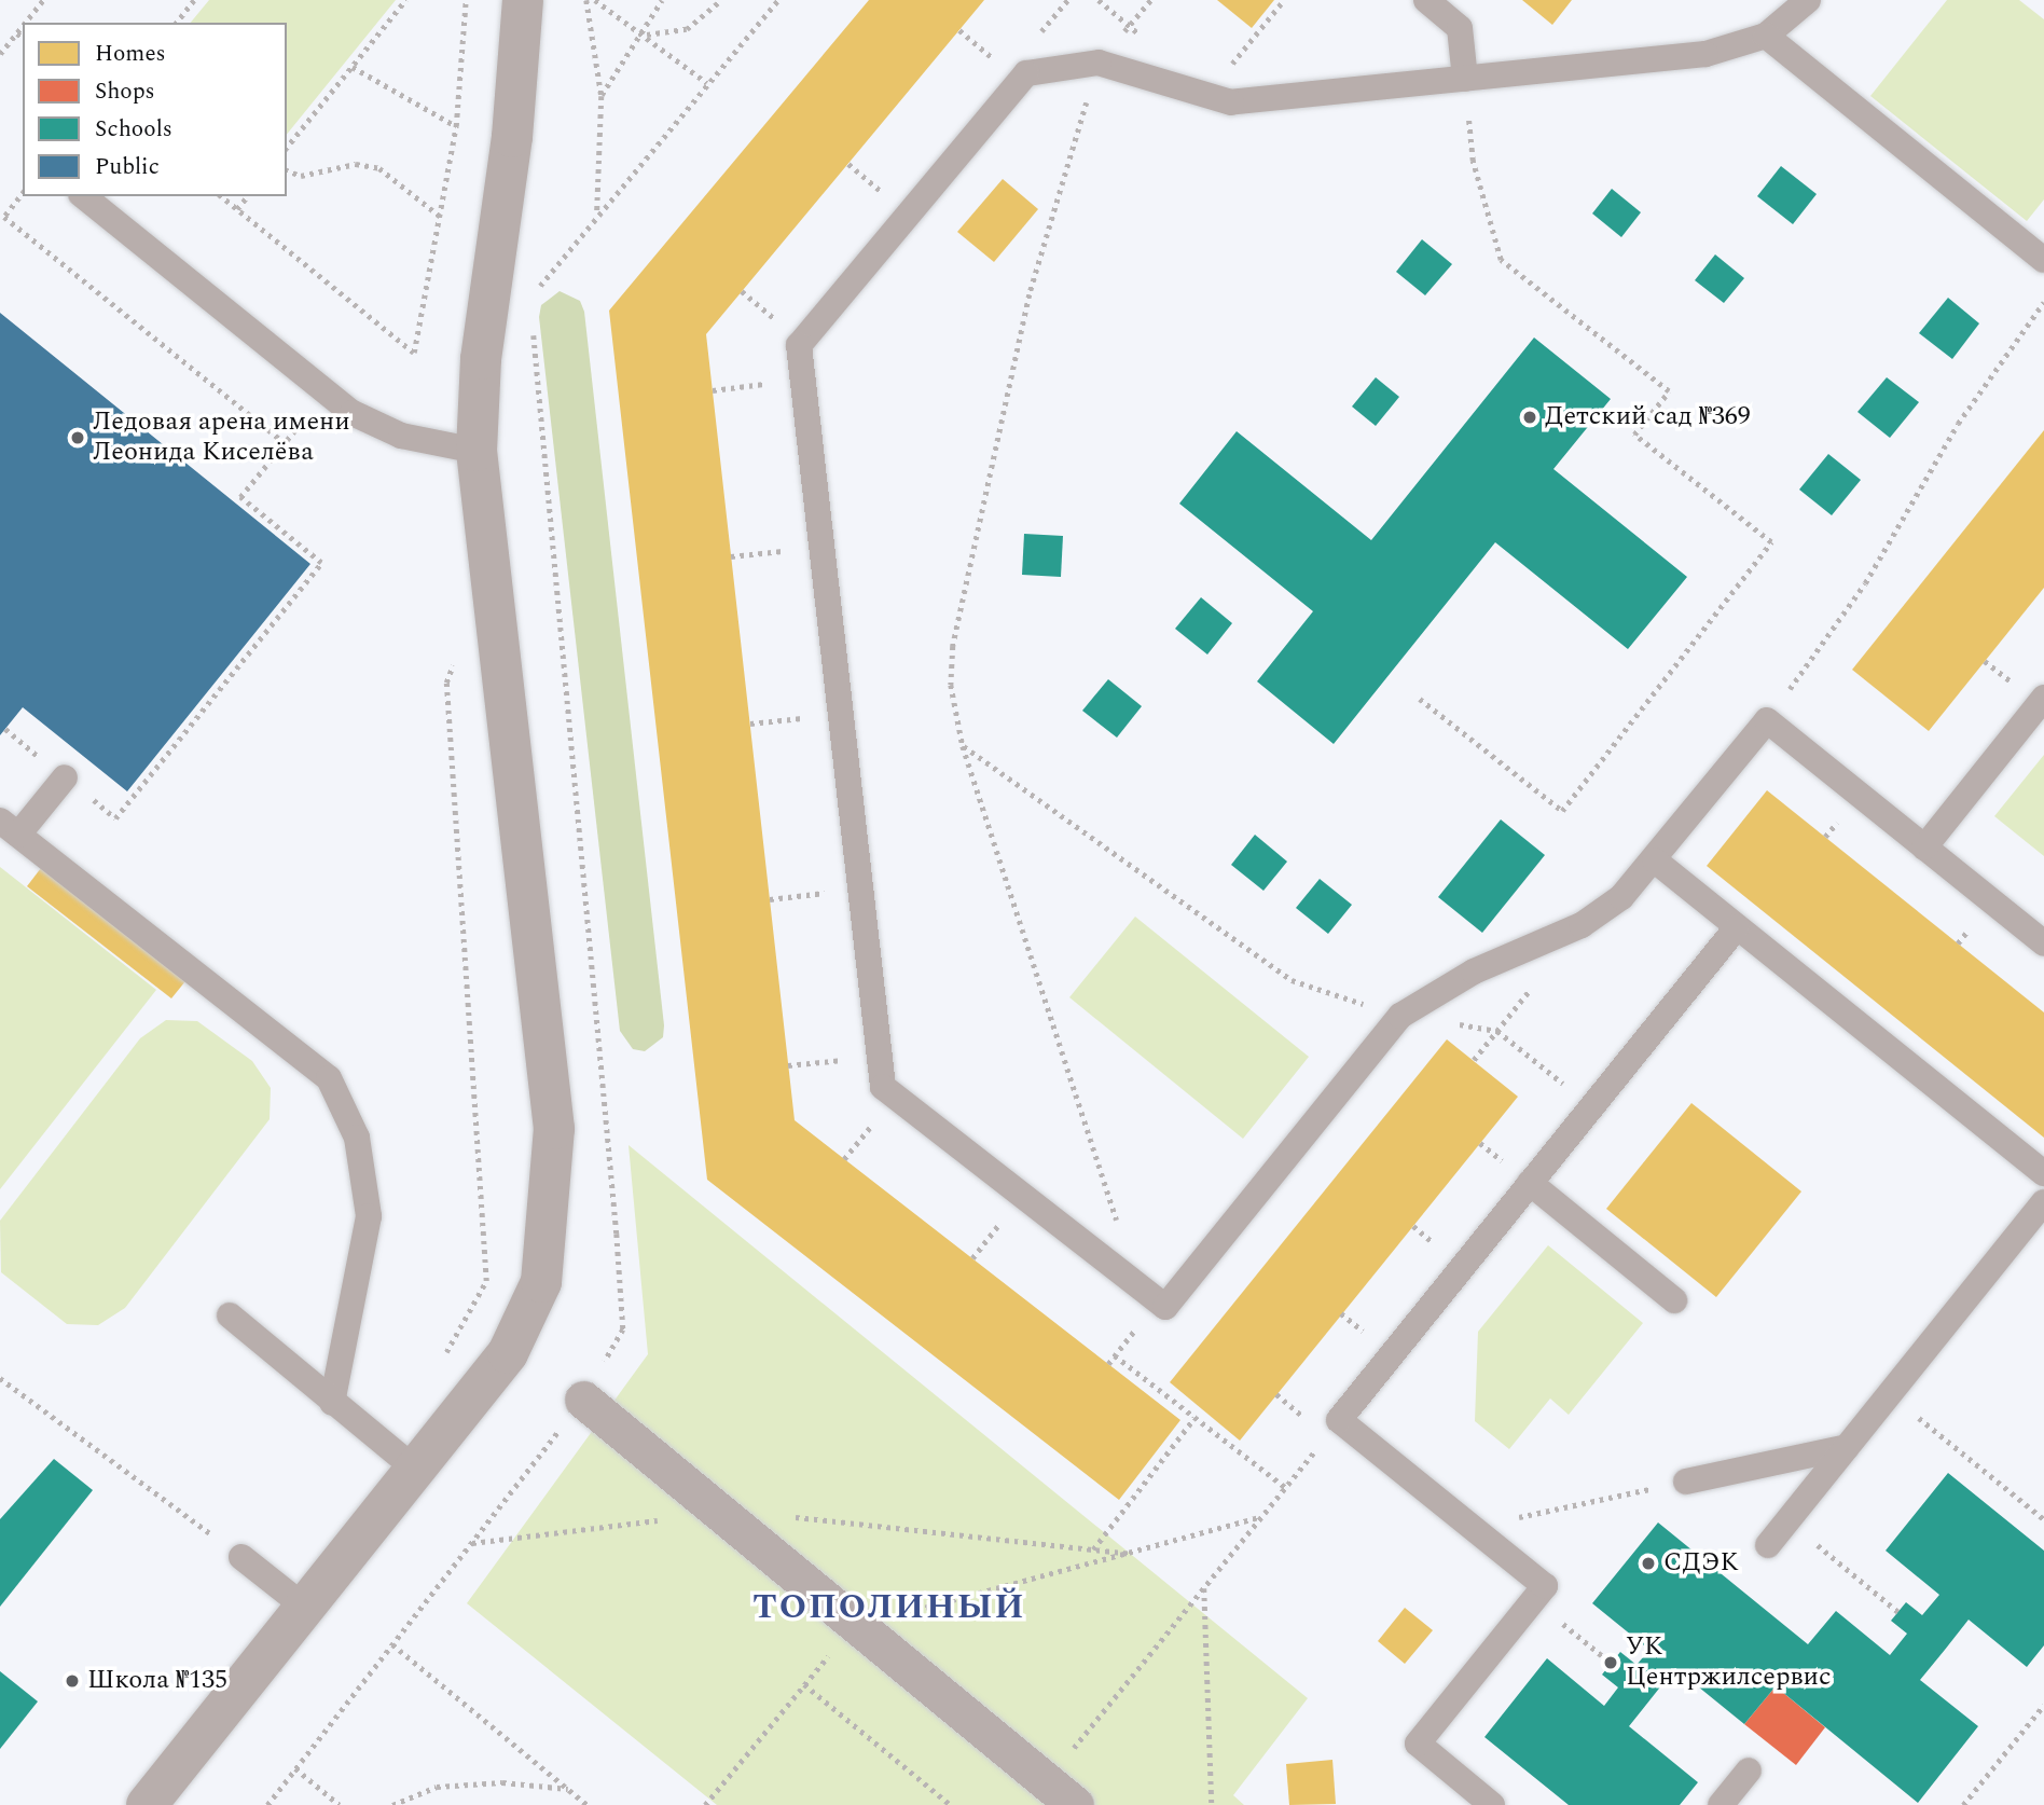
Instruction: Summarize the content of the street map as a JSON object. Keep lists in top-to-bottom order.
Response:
{
  "districts": ["ТОПОЛИНЫЙ"],
  "places": [
    "Детский сад №369",
    "Ледовая арена имени Леонида Киселёва",
    "СДЭК",
    "УК Центржилсервис",
    "Школа №135"
  ],
  "legend": [
    "Homes",
    "Shops",
    "Schools",
    "Public"
  ]
}
